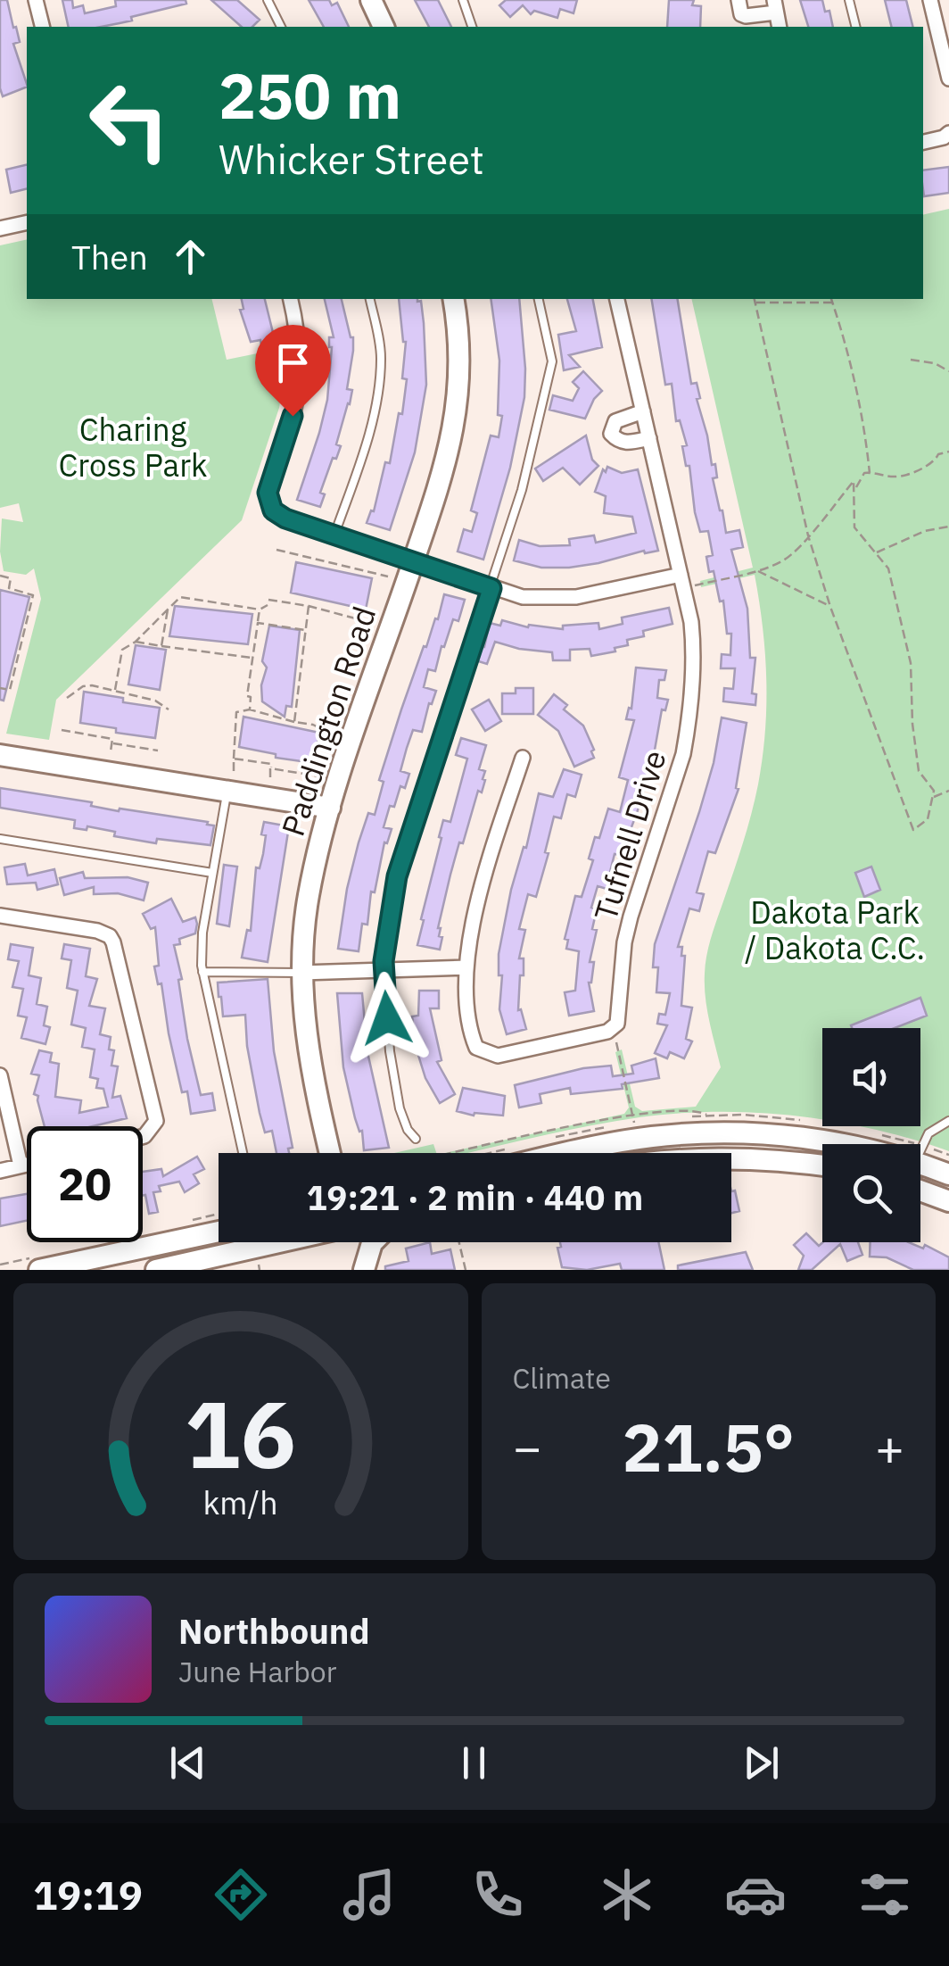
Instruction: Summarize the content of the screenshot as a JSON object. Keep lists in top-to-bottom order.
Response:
{
  "streets": {
    "street": ["Paddington Road", "Tufnell Drive"]
  },
  "parks": ["Charing Cross Park", "Dakota Park / Dakota C.C."],
  "page": {
    "turn": ["250 m", "Whicker Street"],
    "then": "Then",
    "limit": "20",
    "trip": "19:21 · 2 min · 440 m",
    "tile": "Climate",
    "heat": ["−", "21.5°", "+"],
    "song": ["Northbound", "June Harbor"],
    "tabs": "19:19",
    "gauge": ["16", "km/h"]
  }
}
